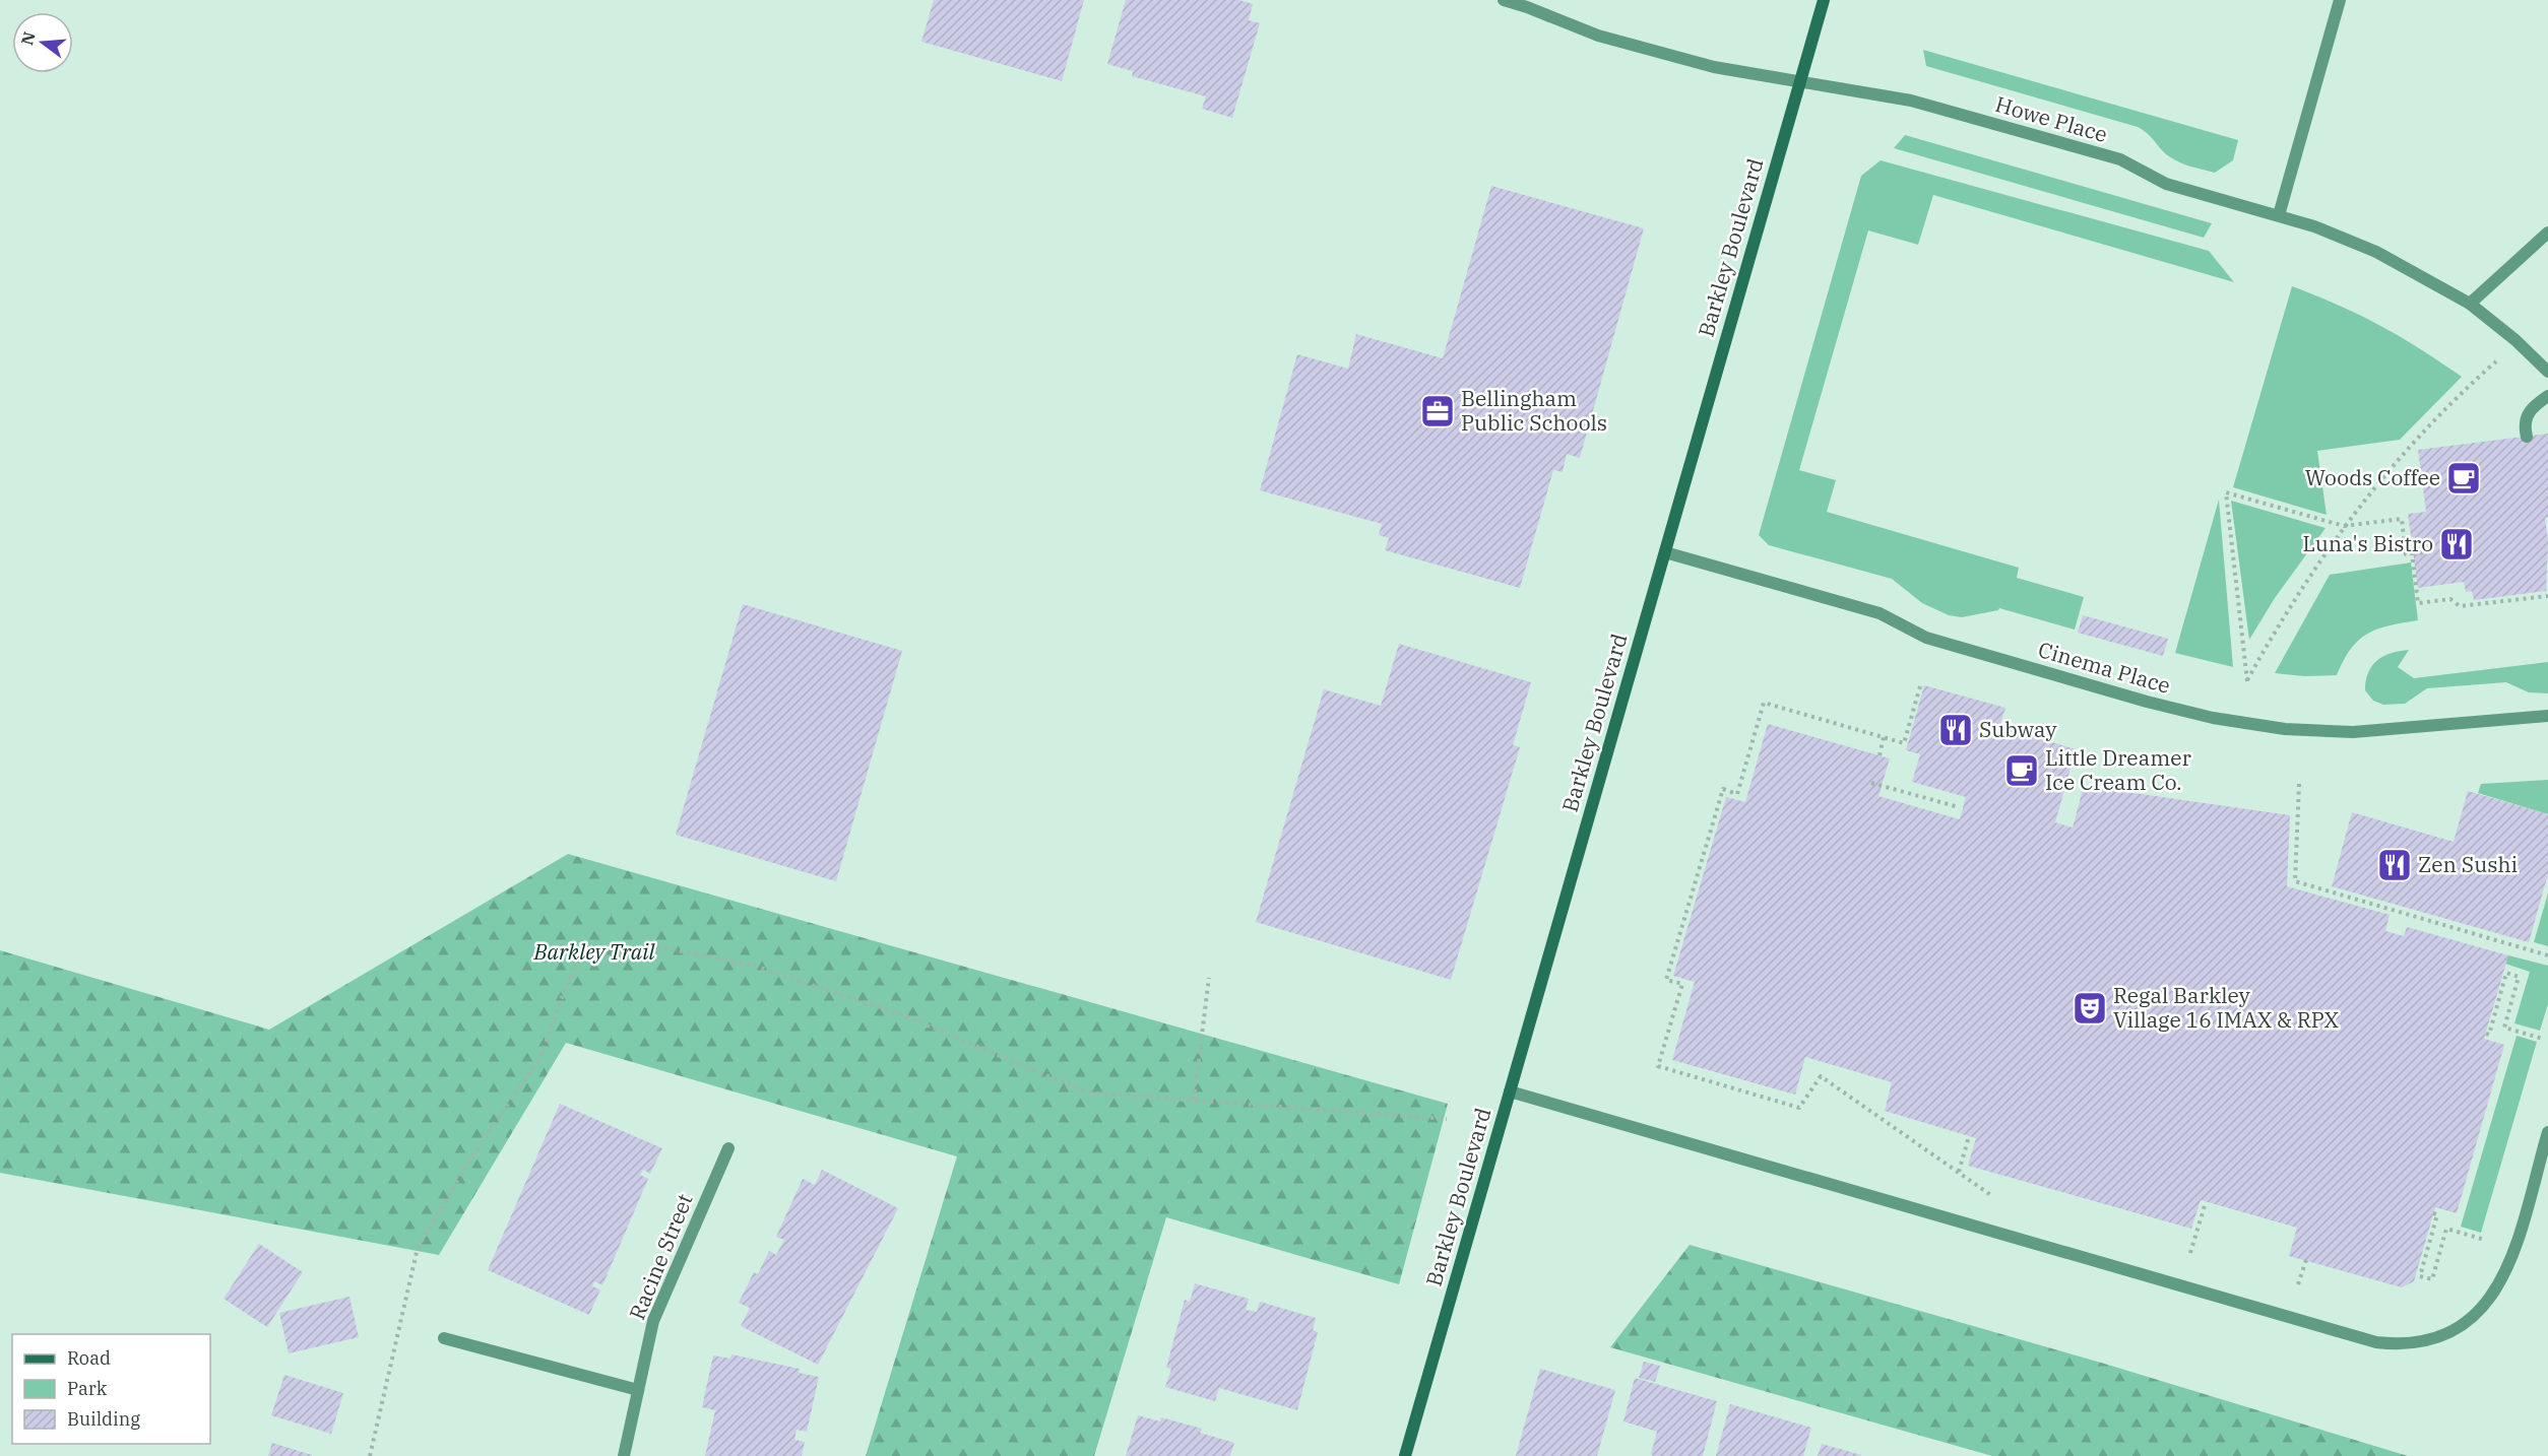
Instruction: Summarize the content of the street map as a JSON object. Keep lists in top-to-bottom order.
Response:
{
  "streets": {
    "main road": ["Barkley Boulevard"],
    "street": ["Howe Place", "Cinema Place", "Racine Street"]
  },
  "crossings": [
    ["Howe Place", "Barkley Boulevard"],
    ["Barkley Boulevard", "Cinema Place"]
  ],
  "parks": ["Barkley Trail"],
  "places": {
    "office": ["Bellingham Public Schools"],
    "cafe": ["Woods Coffee", "Little Dreamer Ice Cream Co."],
    "restaurant": ["Luna's Bistro", "Subway", "Zen Sushi"],
    "theatre": ["Regal Barkley Village 16 IMAX & RPX"]
  },
  "legend": ["Road", "Park", "Building"],
  "north": "left"
}
